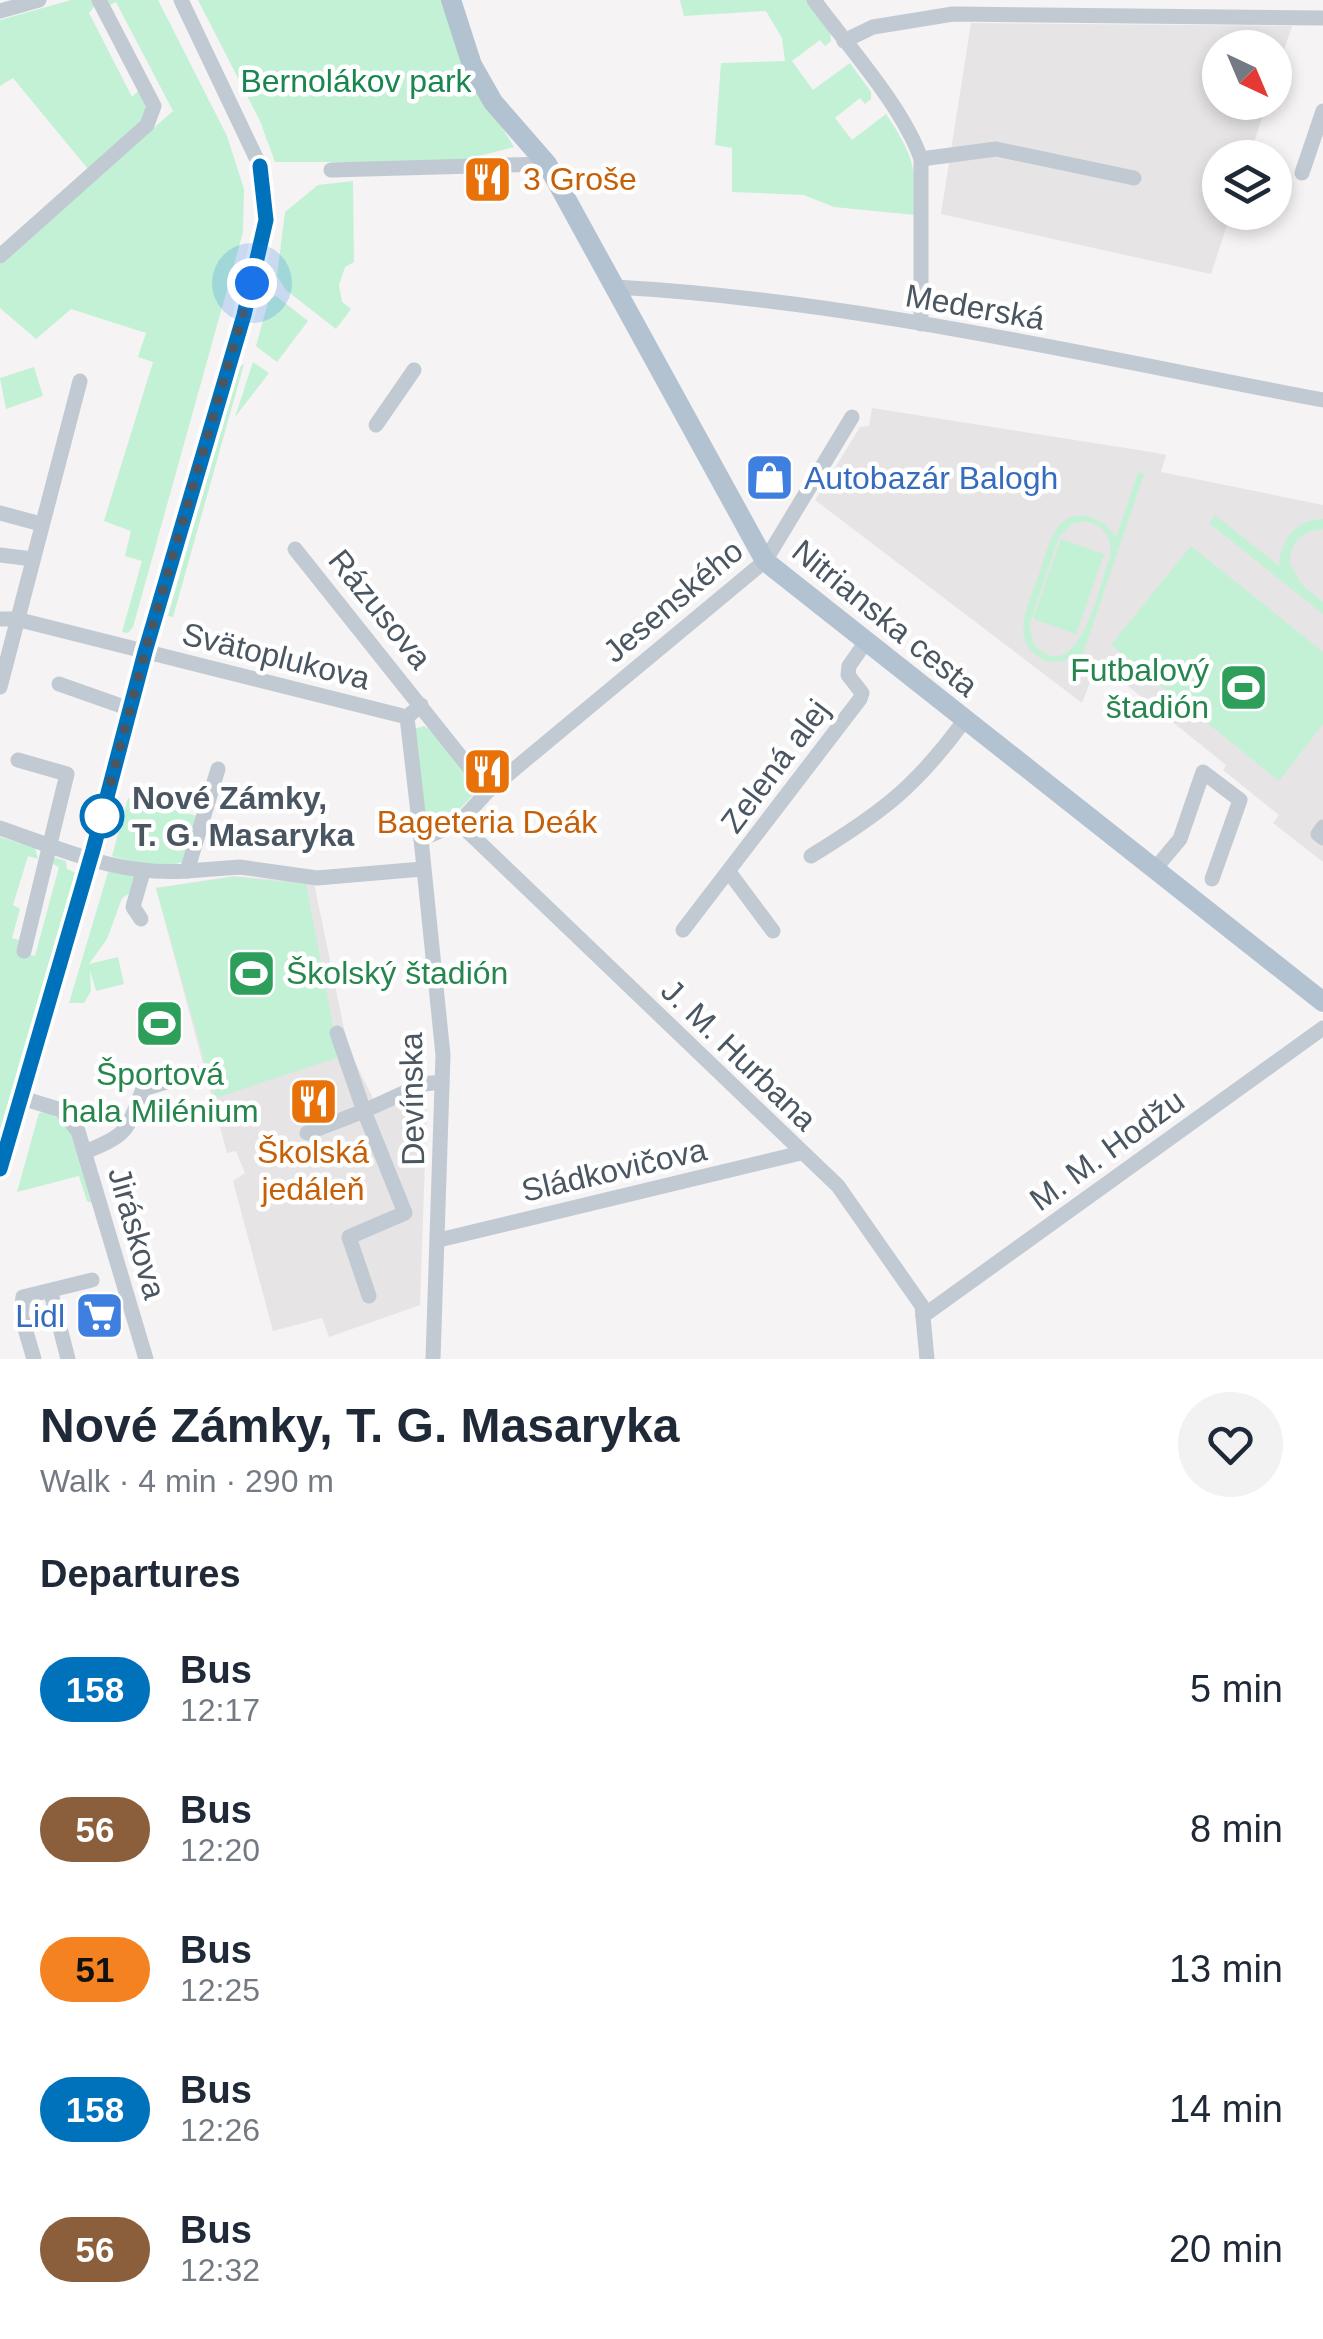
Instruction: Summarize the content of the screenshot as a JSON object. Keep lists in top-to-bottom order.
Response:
{
  "streets": {
    "main road": ["Nitrianska cesta"],
    "street": [
      "Mederská",
      "Jesenského",
      "Rázusova",
      "Svätoplukova",
      "Zelená alej",
      "J. M. Hurbana",
      "Devínska",
      "M. M. Hodžu",
      "Sládkovičova",
      "Jiráskova"
    ]
  },
  "crossings": [
    ["Mederská", "Nitrianska cesta"],
    ["Jesenského", "Rázusova"],
    ["Jesenského", "Nitrianska cesta"],
    ["Jesenského", "J. M. Hurbana"],
    ["Nitrianska cesta", "Zelená alej"],
    ["Svätoplukova", "Devínska"],
    ["J. M. Hurbana", "M. M. Hodžu"],
    ["J. M. Hurbana", "Sládkovičova"],
    ["Devínska", "Sládkovičova"]
  ],
  "parks": ["Bernolákov park"],
  "places": {
    "restaurant": ["3 Groše", "Bageteria Deák", "Školská jedáleň"],
    "shop": ["Autobazár Balogh"],
    "sports": ["Futbalový štadión", "Školský štadión", "Športová hala Milénium"],
    "other": ["Nové Zámky, T. G. Masaryka"],
    "supermarket": ["Lidl"]
  },
  "lines": ["bus line 158"],
  "north": "bottom right",
  "page": {
    "heading": [
      ["Nové Zámky, T. G. Masaryka", "Walk · 4 min · 290 m"],
      "Departures"
    ],
    "list": [
      {
        "mark": "158",
        "name": "Bus",
        "note": "12:17",
        "value": "5 min"
      },
      {
        "mark": "56",
        "name": "Bus",
        "note": "12:20",
        "value": "8 min"
      },
      {
        "mark": "51",
        "name": "Bus",
        "note": "12:25",
        "value": "13 min"
      },
      {
        "mark": "158",
        "name": "Bus",
        "note": "12:26",
        "value": "14 min"
      },
      {
        "mark": "56",
        "name": "Bus",
        "note": "12:32",
        "value": "20 min"
      }
    ]
  }
}
